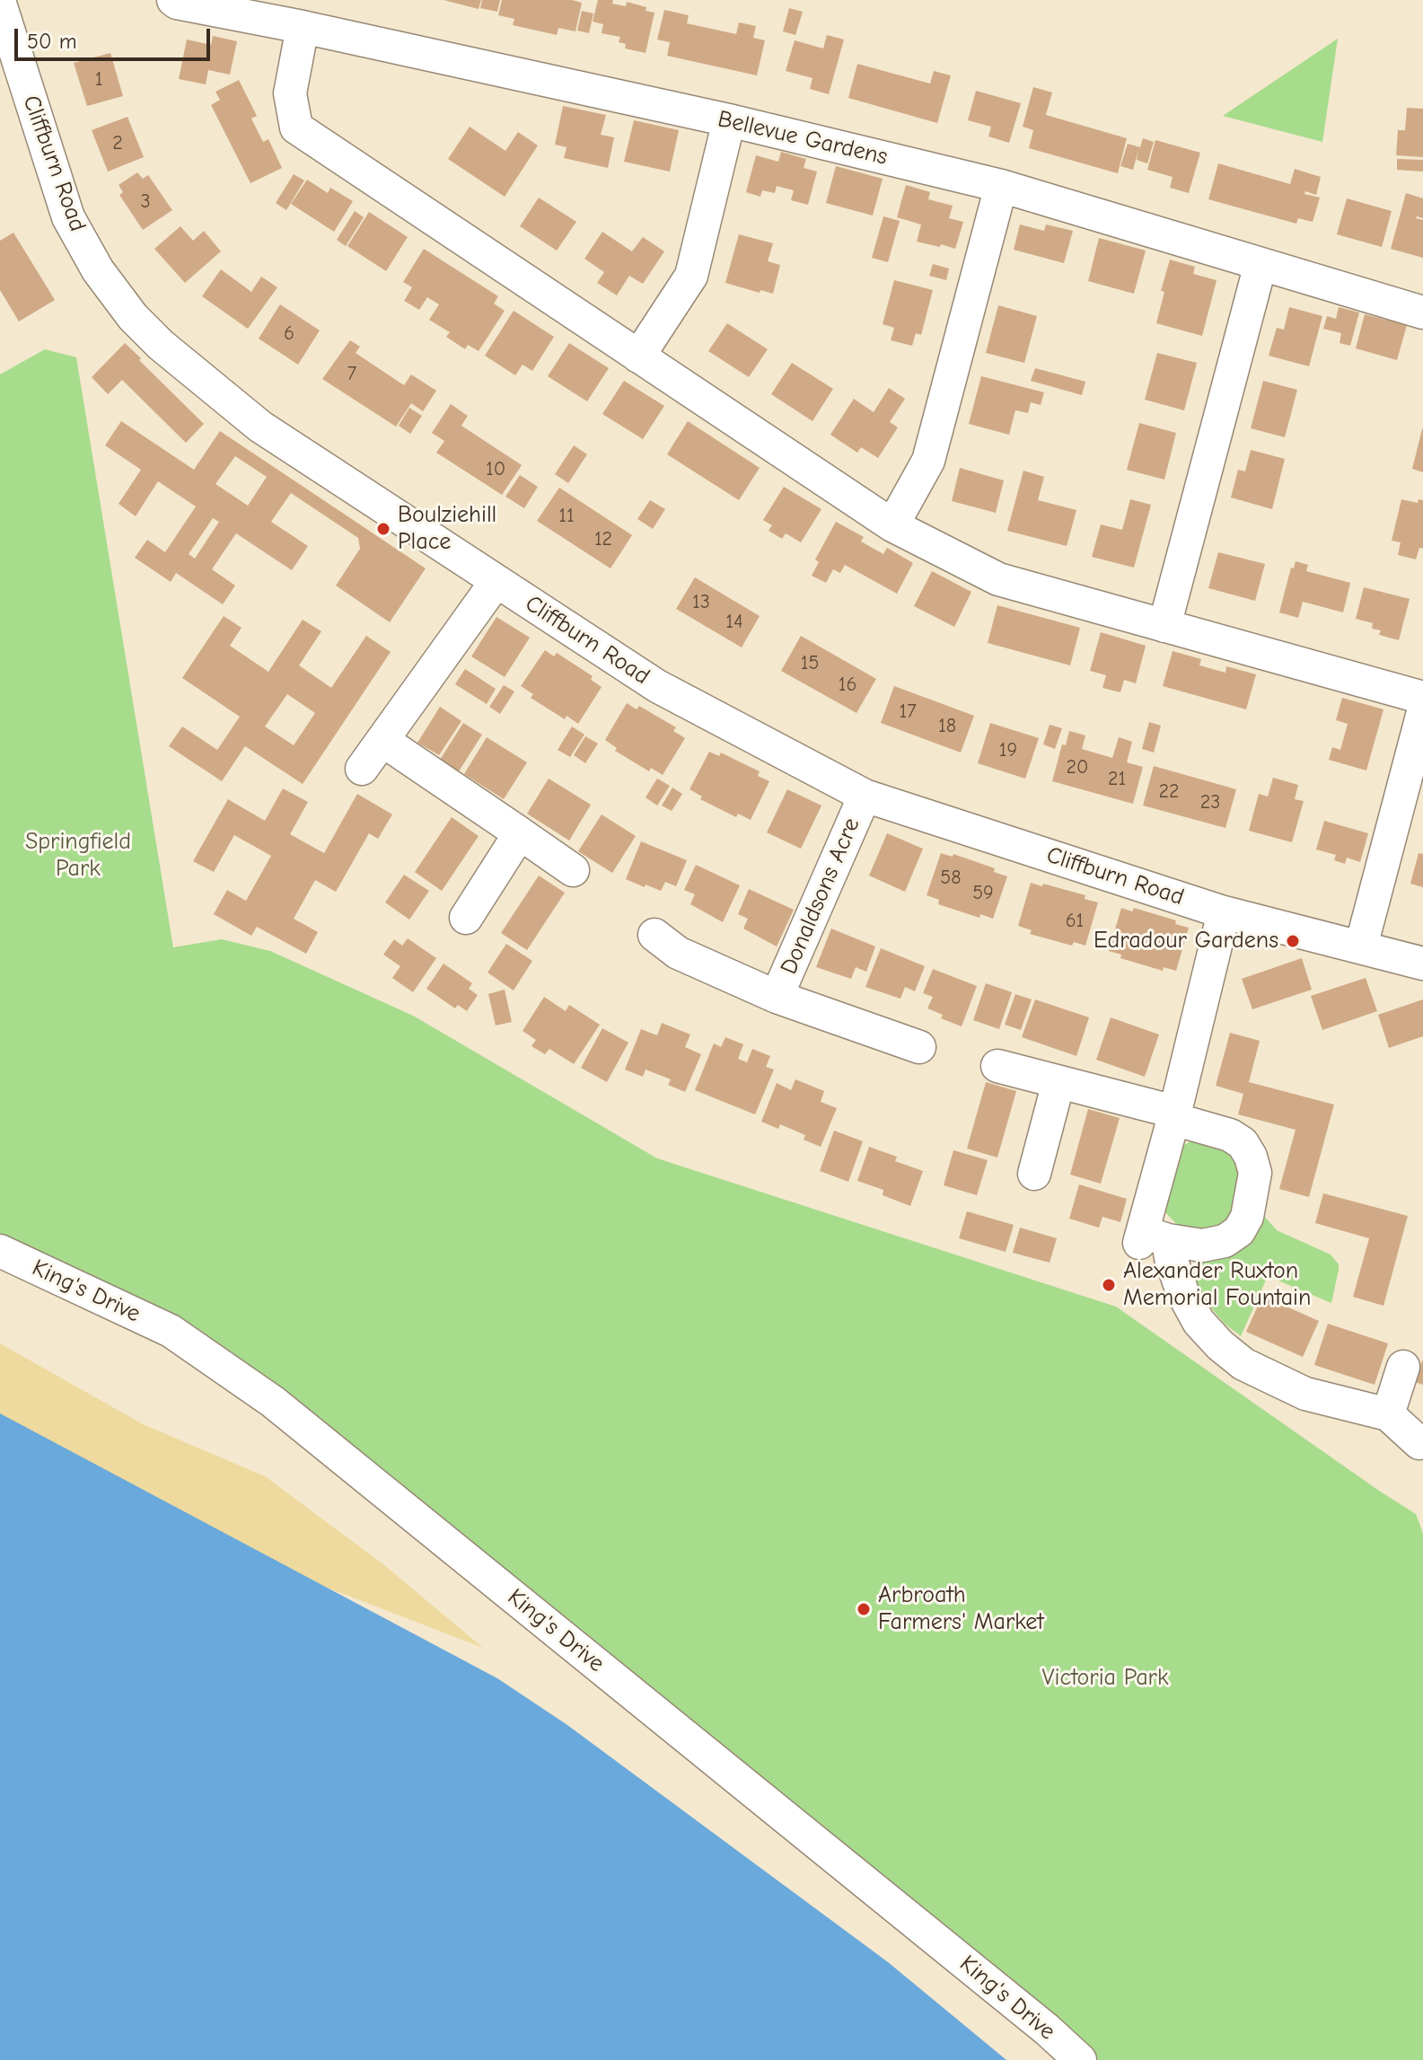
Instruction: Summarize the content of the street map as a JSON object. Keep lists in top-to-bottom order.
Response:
{
  "streets": {
    "street": [
      "Bellevue Gardens",
      "Cliffburn Road",
      "Donaldsons Acre",
      "King's Drive"
    ]
  },
  "crossings": [
    ["Cliffburn Road", "Donaldsons Acre"]
  ],
  "parks": ["Springfield Park", "Victoria Park"],
  "places": [
    "Boulziehill Place",
    "Edradour Gardens",
    "Alexander Ruxton Memorial Fountain",
    "Arbroath Farmers' Market"
  ],
  "house_numbers": [
    "1",
    "2",
    "3",
    "6",
    "7",
    "10",
    "11",
    "12",
    "13",
    "14",
    "15",
    "16",
    "17",
    "18",
    "19",
    "20",
    "21",
    "22",
    "23",
    "58",
    "59",
    "61"
  ],
  "scale_bar": "50 m"
}
